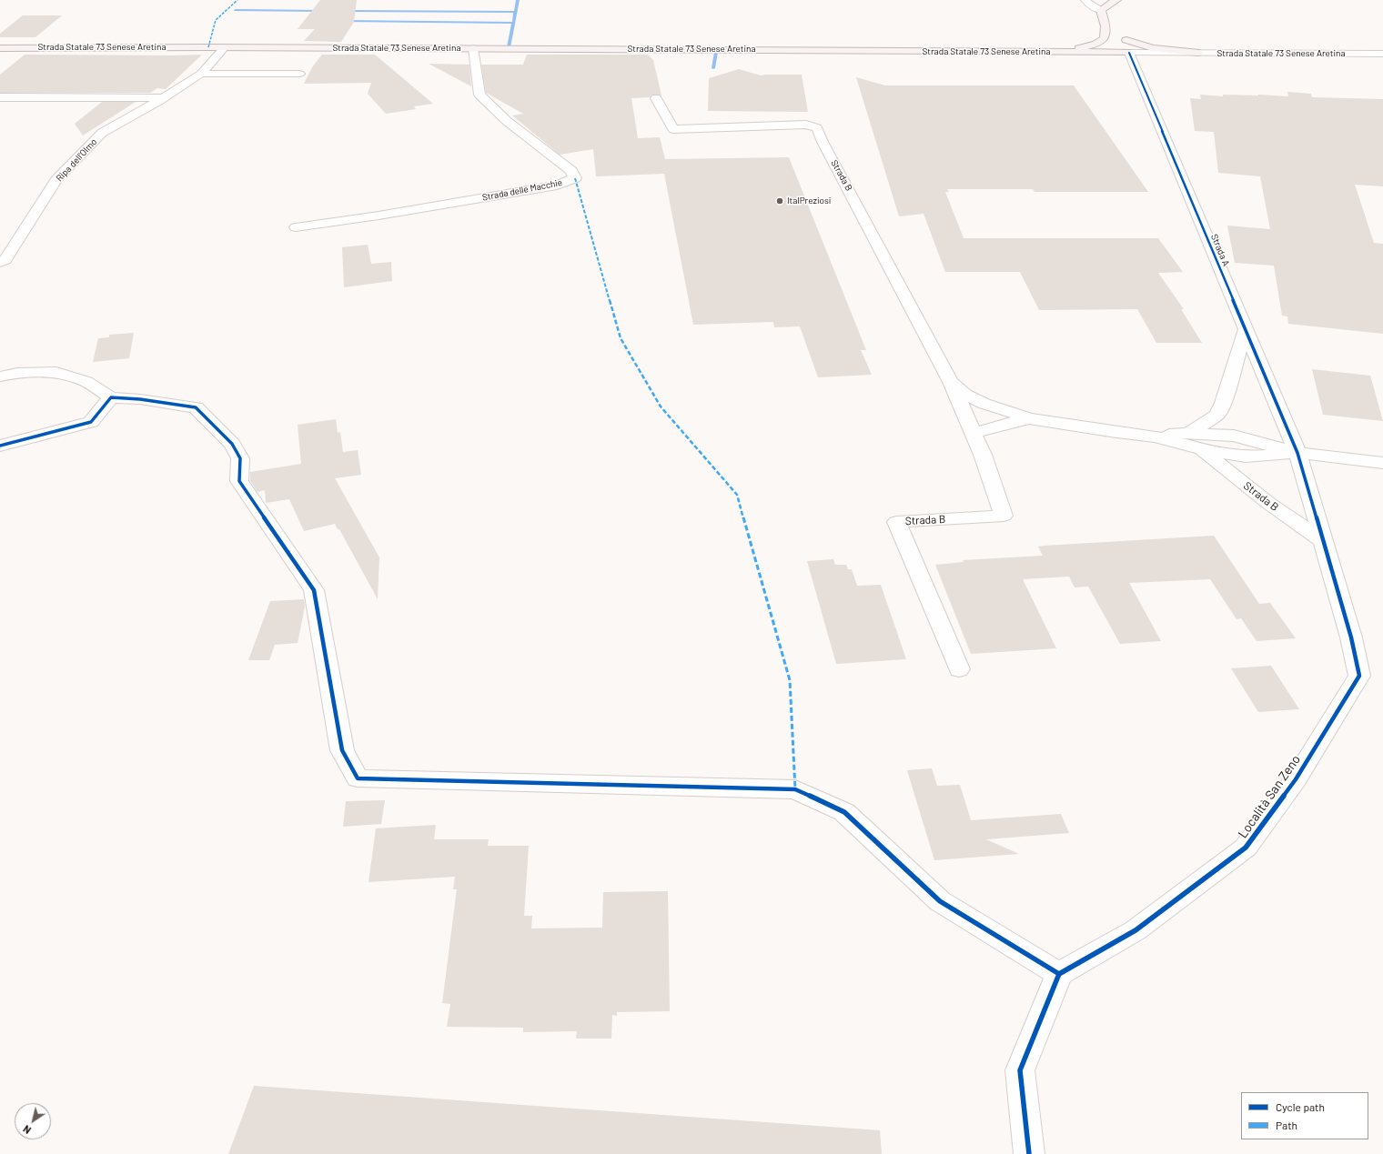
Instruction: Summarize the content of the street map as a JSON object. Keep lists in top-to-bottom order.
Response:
{
  "streets": {
    "main road": ["Strada Statale 73 Senese Aretina"],
    "street": [
      "Ripa dell'Olmo",
      "Strada B",
      "Strada delle Macchie",
      "Strada A",
      "Località San Zeno"
    ]
  },
  "crossings": [
    ["Strada Statale 73 Senese Aretina", "Ripa dell'Olmo"],
    ["Strada Statale 73 Senese Aretina", "Strada delle Macchie"],
    ["Strada Statale 73 Senese Aretina", "Strada A"],
    ["Strada B", "Strada A"],
    ["Strada B", "Località San Zeno"],
    ["Strada A", "Località San Zeno"]
  ],
  "places": ["ItalPreziosi"],
  "legend": ["Cycle path", "Path"],
  "north": "bottom left"
}
